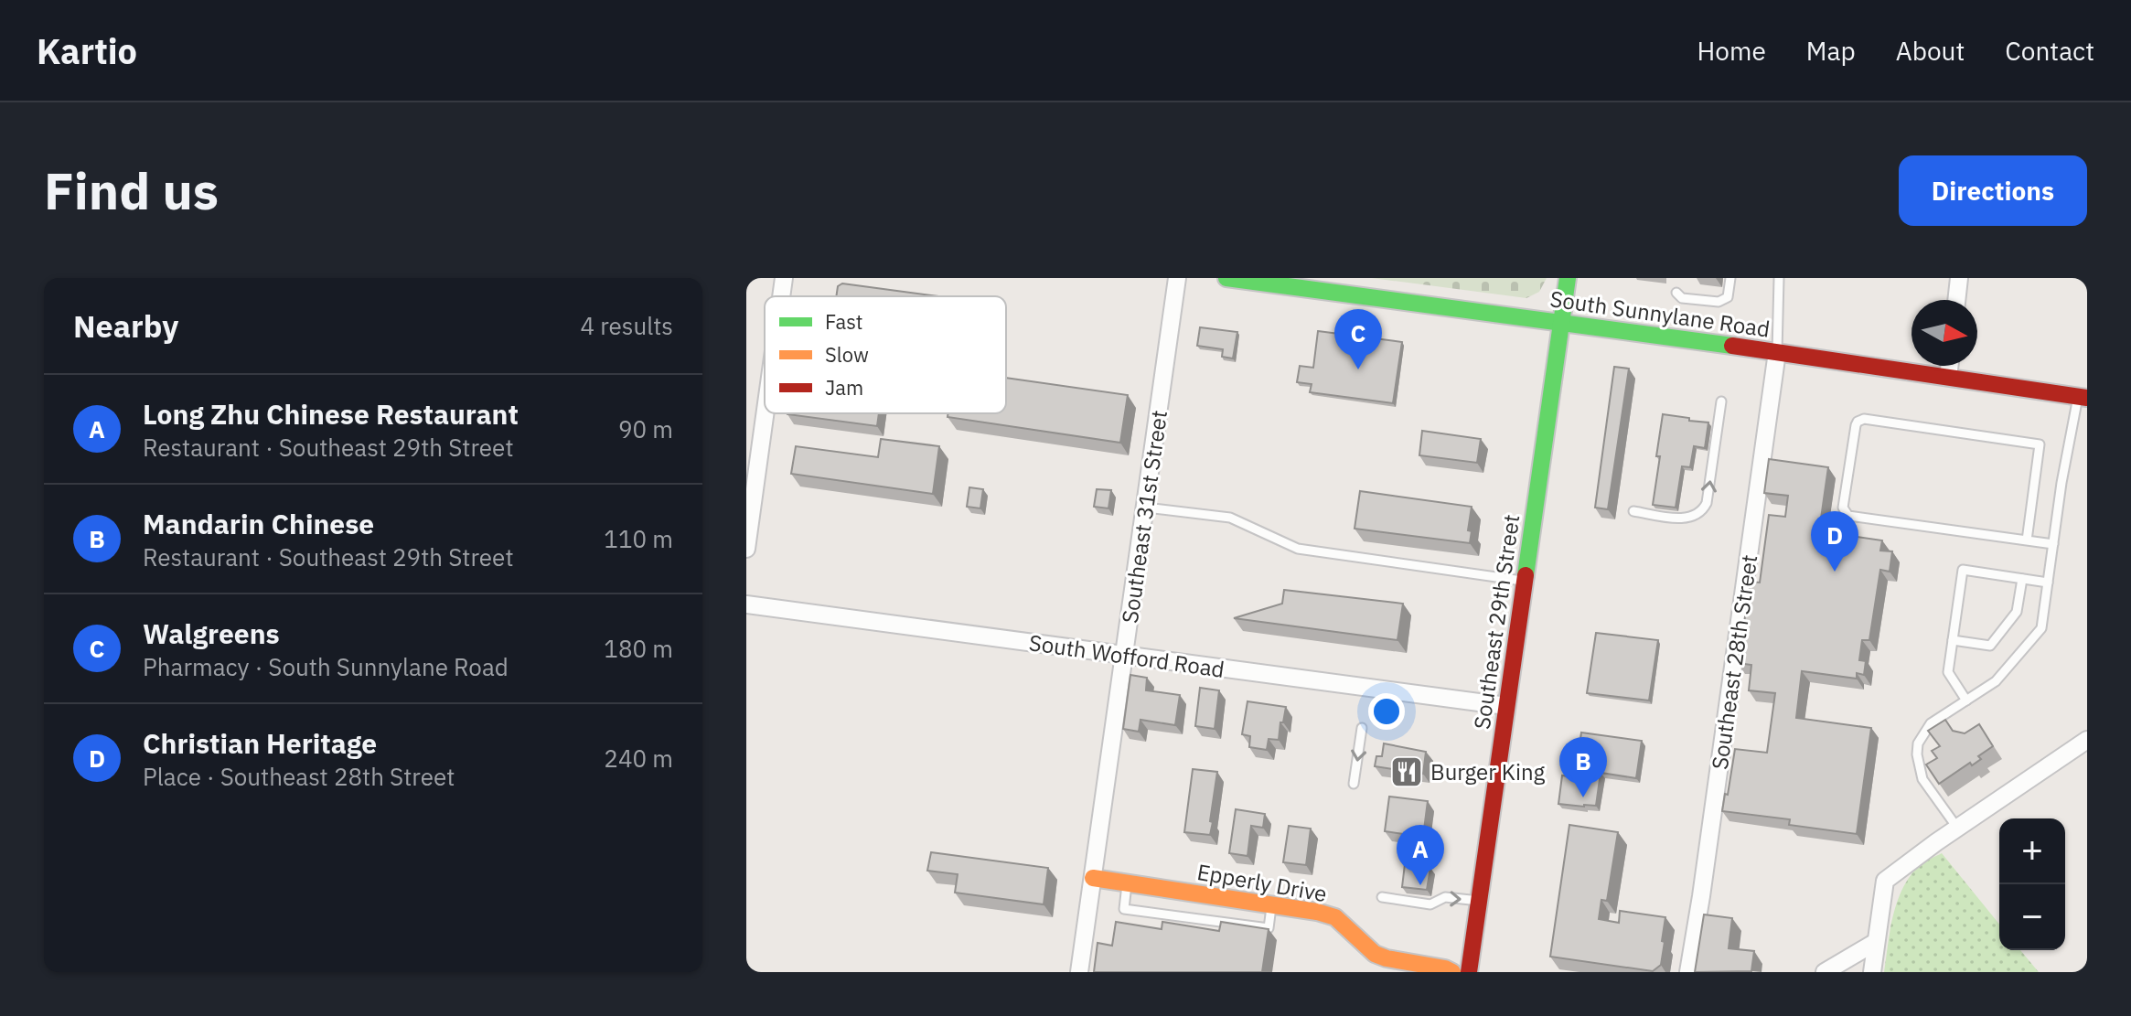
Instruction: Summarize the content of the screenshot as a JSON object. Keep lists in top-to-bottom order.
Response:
{
  "streets": {
    "main road": ["South Sunnylane Road", "Southeast 29th Street", "Epperly Drive"],
    "street": ["Southeast 31st Street", "South Wofford Road", "Southeast 28th Street"]
  },
  "crossings": [
    ["South Sunnylane Road", "Southeast 29th Street"],
    ["South Sunnylane Road", "Southeast 28th Street"],
    ["Southeast 31st Street", "South Wofford Road"],
    ["Southeast 31st Street", "Epperly Drive"],
    ["Southeast 29th Street", "South Wofford Road"]
  ],
  "places": {
    "restaurant": ["Burger King"]
  },
  "legend": ["Fast", "Slow", "Jam"],
  "north": "right",
  "page": {
    "header": "Kartio",
    "nav": [
      "Home",
      "Map",
      "About",
      "Contact"
    ],
    "buttons": "Directions",
    "title": "Find us",
    "heading": ["Nearby", "4 results"],
    "pins": [
      "C",
      "D",
      "B",
      "A"
    ],
    "list": [
      {
        "mark": "A",
        "name": "Long Zhu Chinese Restaurant",
        "note": "Restaurant · Southeast 29th Street",
        "value": "90 m"
      },
      {
        "mark": "B",
        "name": "Mandarin Chinese",
        "note": "Restaurant · Southeast 29th Street",
        "value": "110 m"
      },
      {
        "mark": "C",
        "name": "Walgreens",
        "note": "Pharmacy · South Sunnylane Road",
        "value": "180 m"
      },
      {
        "mark": "D",
        "name": "Christian Heritage",
        "note": "Place · Southeast 28th Street",
        "value": "240 m"
      }
    ],
    "map_buttons": ["+", "−"]
  }
}
